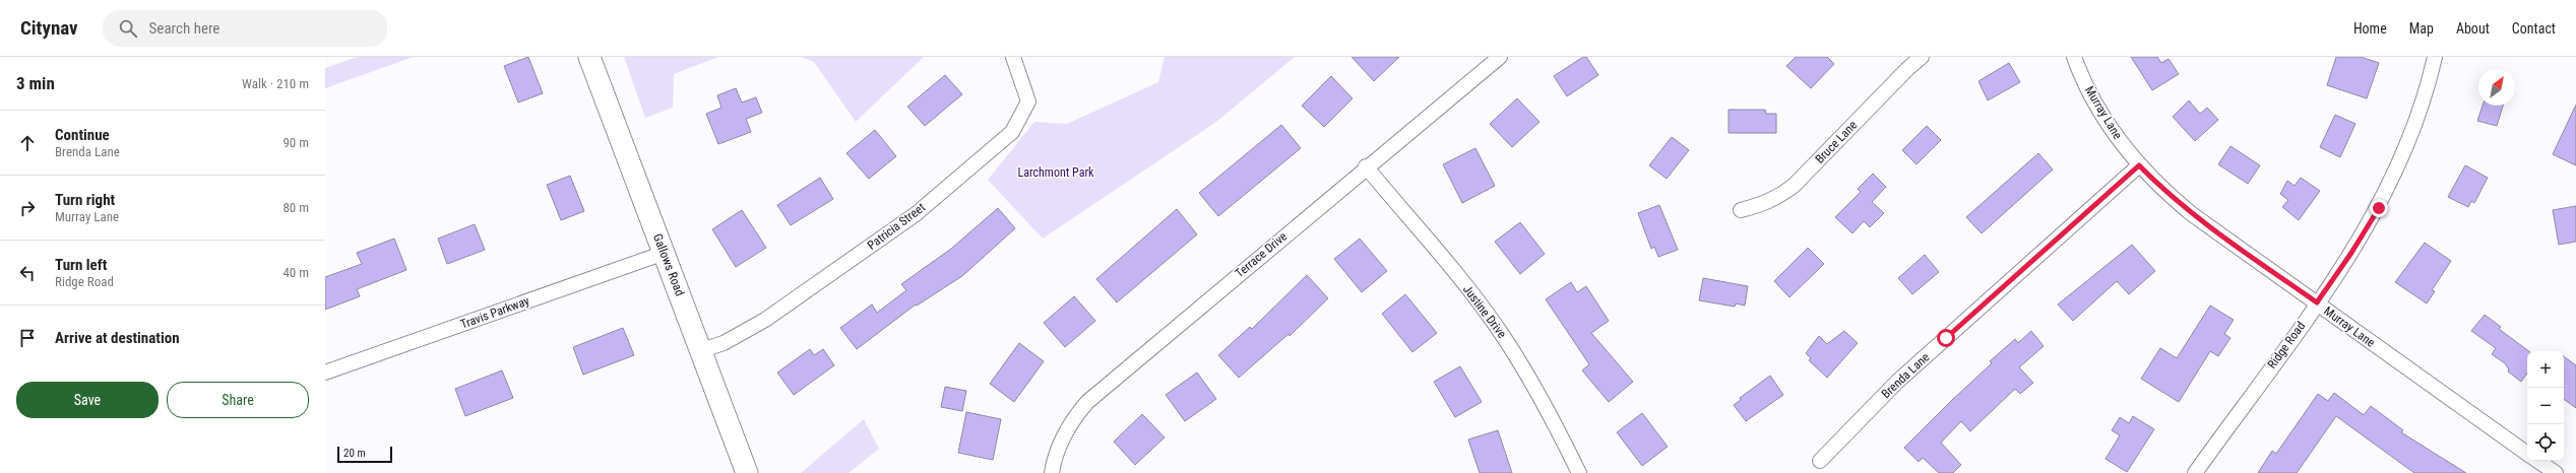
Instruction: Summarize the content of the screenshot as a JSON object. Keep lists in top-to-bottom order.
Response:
{
  "streets": {
    "main road": ["Gallows Road"],
    "street": [
      "Murray Lane",
      "Bruce Lane",
      "Patricia Street",
      "Terrace Drive",
      "Justine Drive",
      "Travis Parkway",
      "Ridge Road",
      "Brenda Lane"
    ]
  },
  "crossings": [
    ["Murray Lane", "Ridge Road"],
    ["Murray Lane", "Brenda Lane"],
    ["Patricia Street", "Gallows Road"],
    ["Terrace Drive", "Justine Drive"],
    ["Gallows Road", "Travis Parkway"]
  ],
  "parks": ["Larchmont Park"],
  "scale_bar": "20 m",
  "north": "top right",
  "page": {
    "header": "Citynav",
    "search": "Search here",
    "nav": [
      "Home",
      "Map",
      "About",
      "Contact"
    ],
    "heading": ["3 min", "Walk · 210 m"],
    "list": [
      ["Continue", "Brenda Lane", "90 m"],
      ["Turn right", "Murray Lane", "80 m"],
      ["Turn left", "Ridge Road", "40 m"],
      "Arrive at destination"
    ],
    "map_buttons": ["+", "−"],
    "buttons": ["Save", "Share"],
    "scale": "20 m"
  }
}
